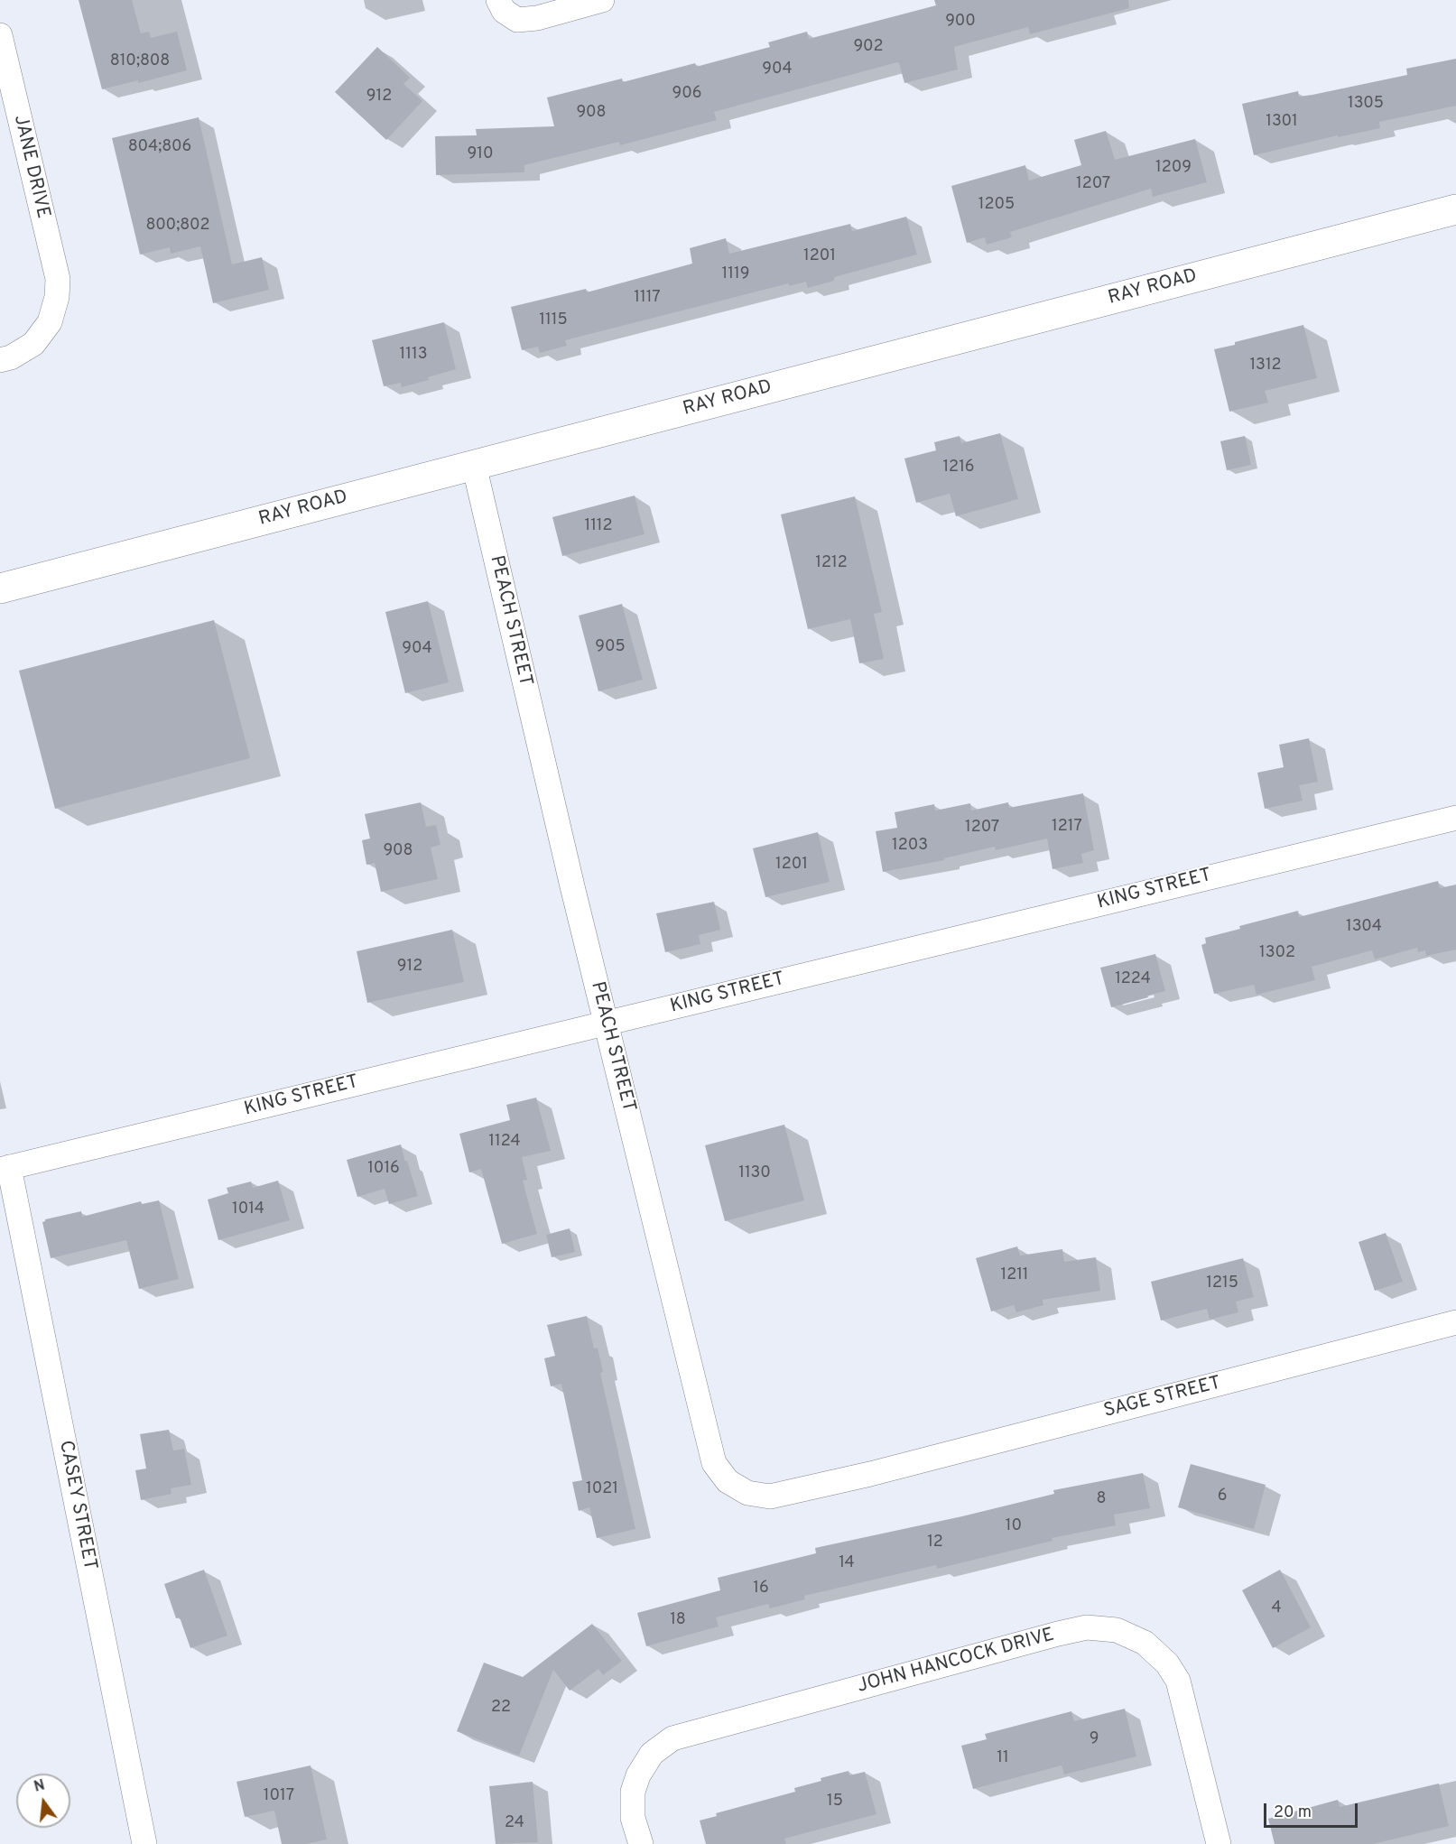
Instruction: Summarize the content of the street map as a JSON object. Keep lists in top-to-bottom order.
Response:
{
  "streets": {
    "street": [
      "JANE DRIVE",
      "RAY ROAD",
      "PEACH STREET",
      "KING STREET",
      "SAGE STREET",
      "CASEY STREET",
      "JOHN HANCOCK DRIVE"
    ]
  },
  "crossings": [
    ["RAY ROAD", "PEACH STREET"],
    ["PEACH STREET", "KING STREET"],
    ["PEACH STREET", "SAGE STREET"],
    ["KING STREET", "CASEY STREET"]
  ],
  "house_numbers": [
    "900",
    "902",
    "810;808",
    "904",
    "906",
    "912",
    "1305",
    "908",
    "1301",
    "804;806",
    "910",
    "1209",
    "1207",
    "1205",
    "800;802",
    "1201",
    "1119",
    "1117",
    "1115",
    "1113",
    "1312",
    "1216",
    "1112",
    "1212",
    "905",
    "904",
    "1217",
    "1207",
    "1203",
    "908",
    "1201",
    "1304",
    "1302",
    "912",
    "1224",
    "1124",
    "1016",
    "1130",
    "1014",
    "1211",
    "1215",
    "1021",
    "6",
    "8",
    "10",
    "12",
    "14",
    "16",
    "4",
    "18",
    "22",
    "9",
    "11",
    "1017",
    "15",
    "24"
  ],
  "scale_bar": "20 m",
  "north": "top"
}
